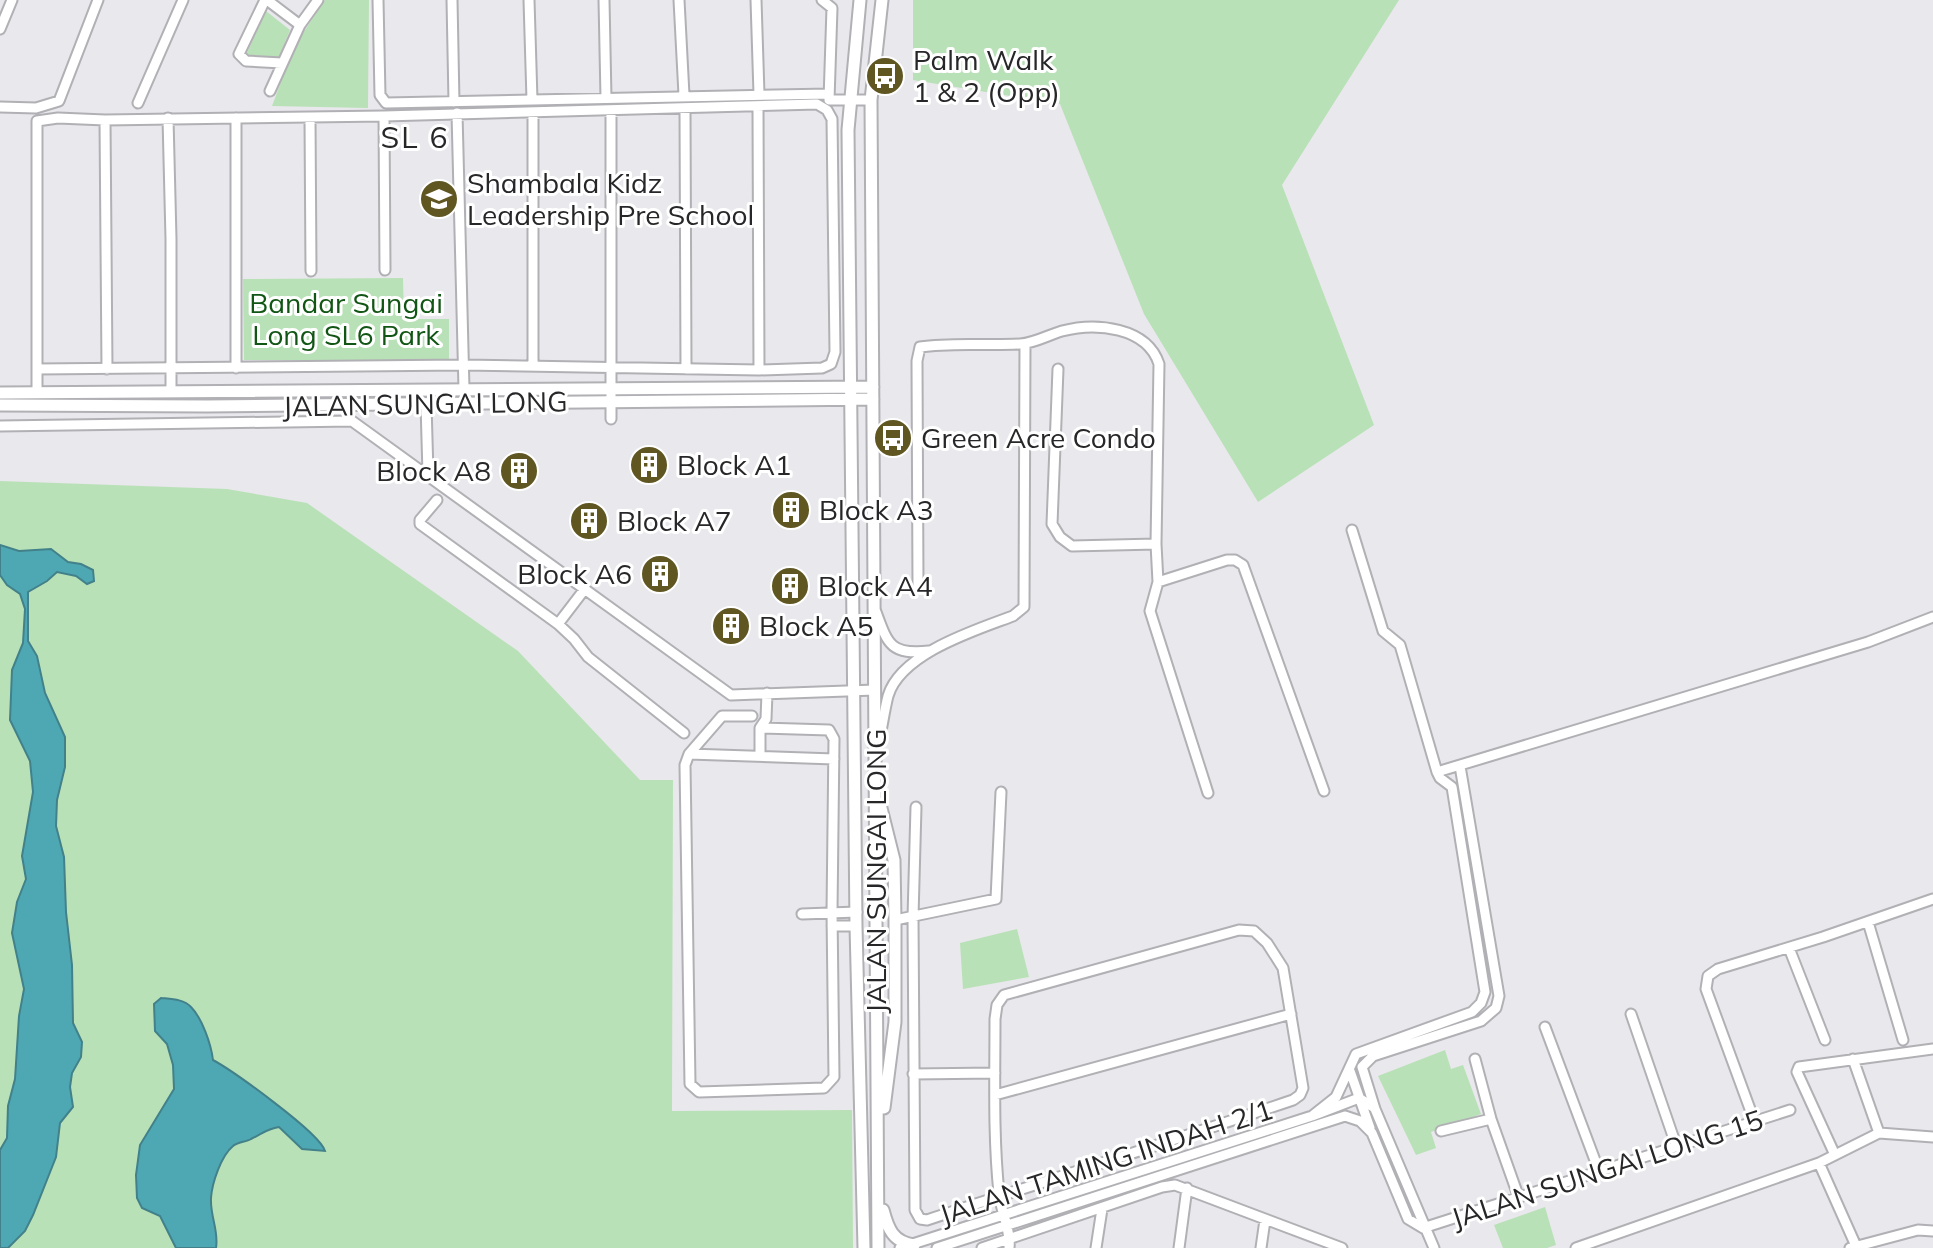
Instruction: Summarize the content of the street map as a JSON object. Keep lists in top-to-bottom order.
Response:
{
  "streets": {
    "street": ["JALAN SUNGAI LONG", "JALAN TAMING INDAH 2/1", "JALAN SUNGAI LONG 15"]
  },
  "districts": ["SL 6"],
  "parks": ["Bandar Sungai Long SL6 Park"],
  "places": {
    "bus stop": ["Palm Walk 1 & 2 (Opp)", "Green Acre Condo"],
    "school or university": ["Shambala Kidz Leadership Pre School"],
    "building": [
      "Block A1",
      "Block A8",
      "Block A3",
      "Block A7",
      "Block A6",
      "Block A4",
      "Block A5"
    ]
  }
}
